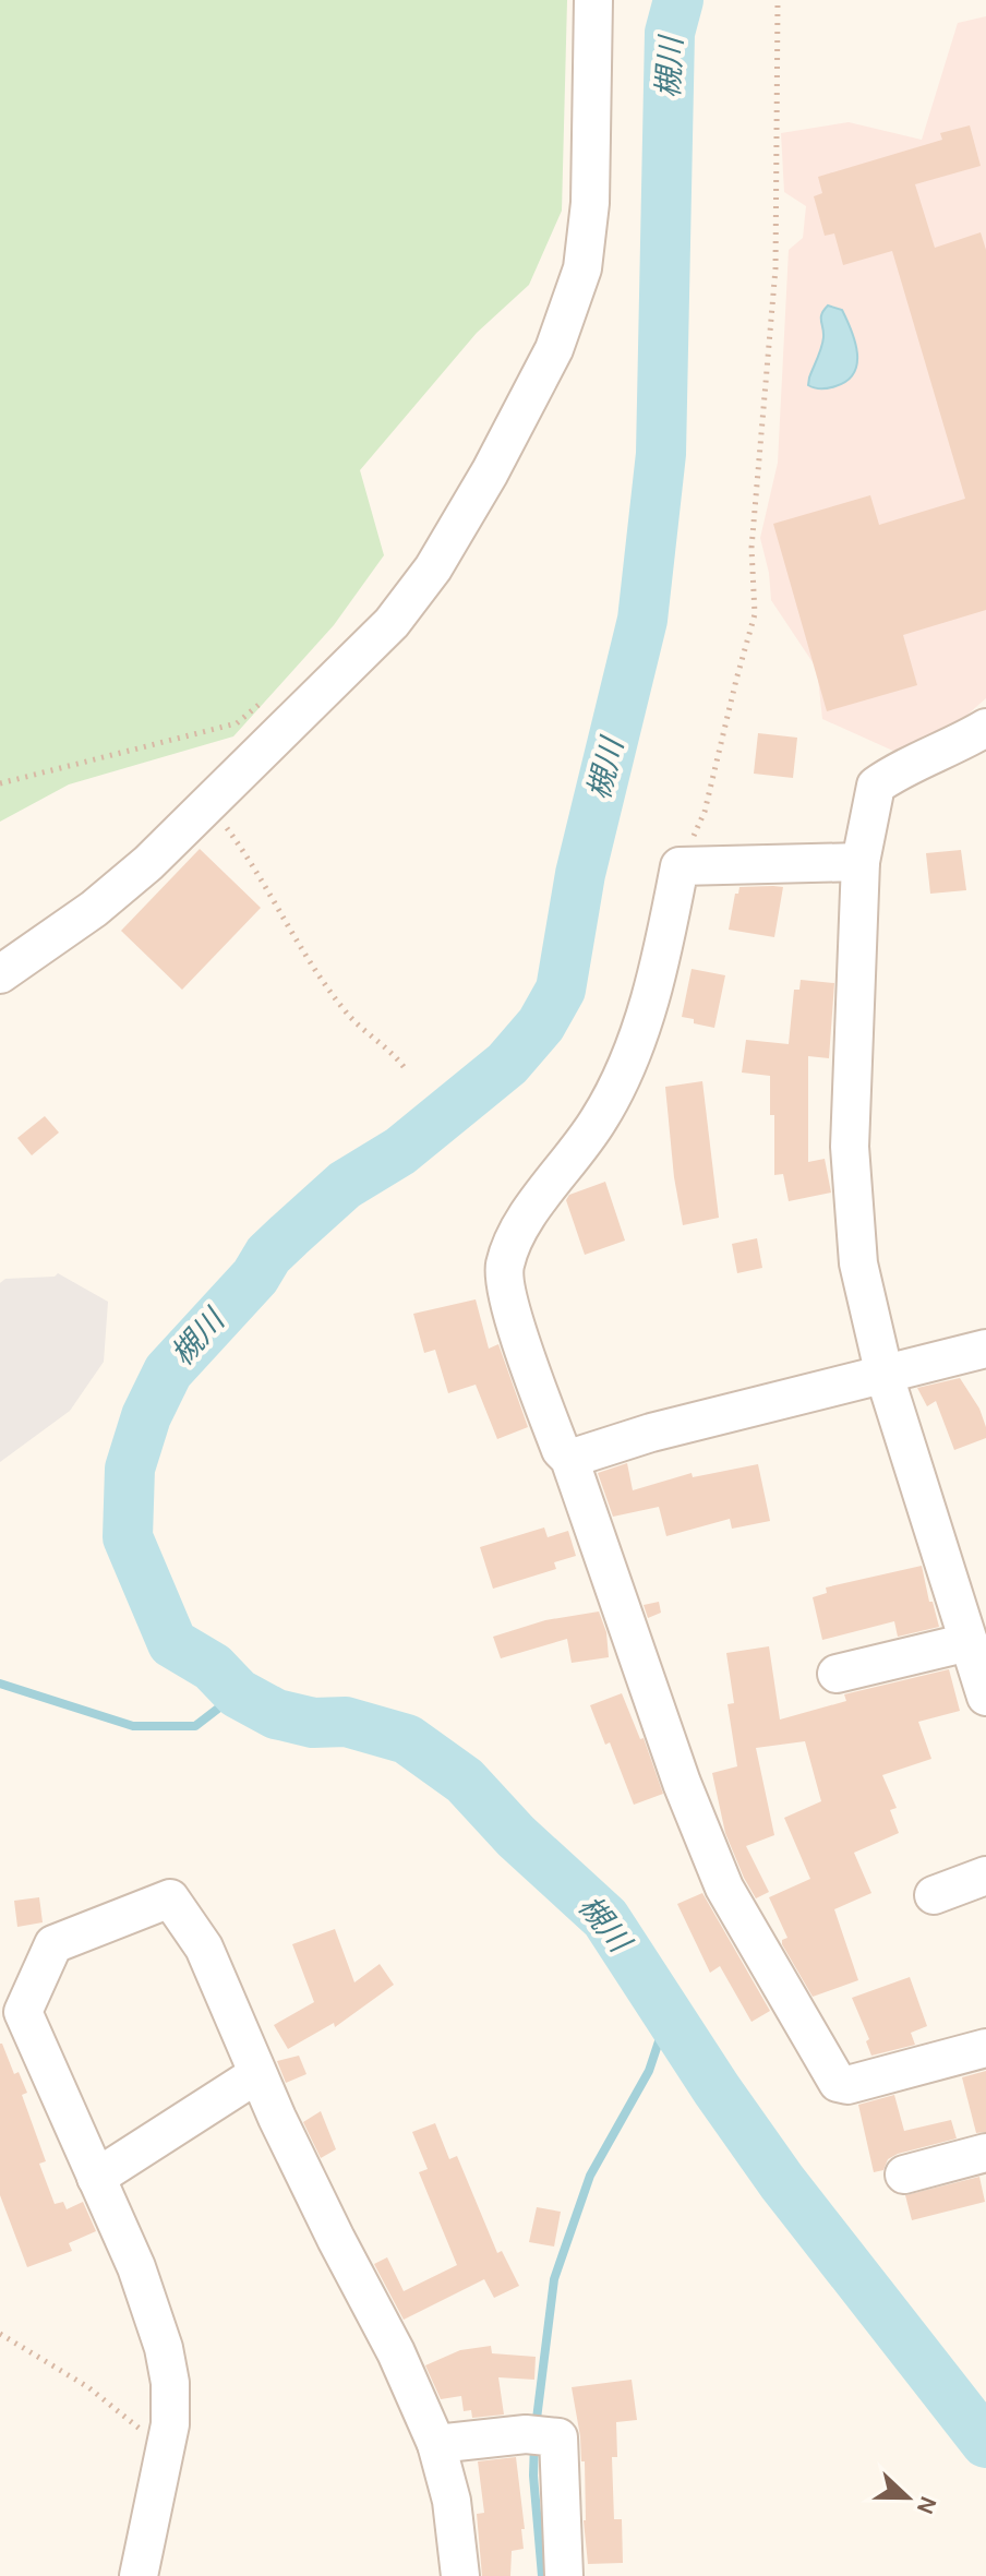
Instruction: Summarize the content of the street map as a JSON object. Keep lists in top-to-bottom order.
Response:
{
  "water": ["槻川"],
  "north": "right"
}
